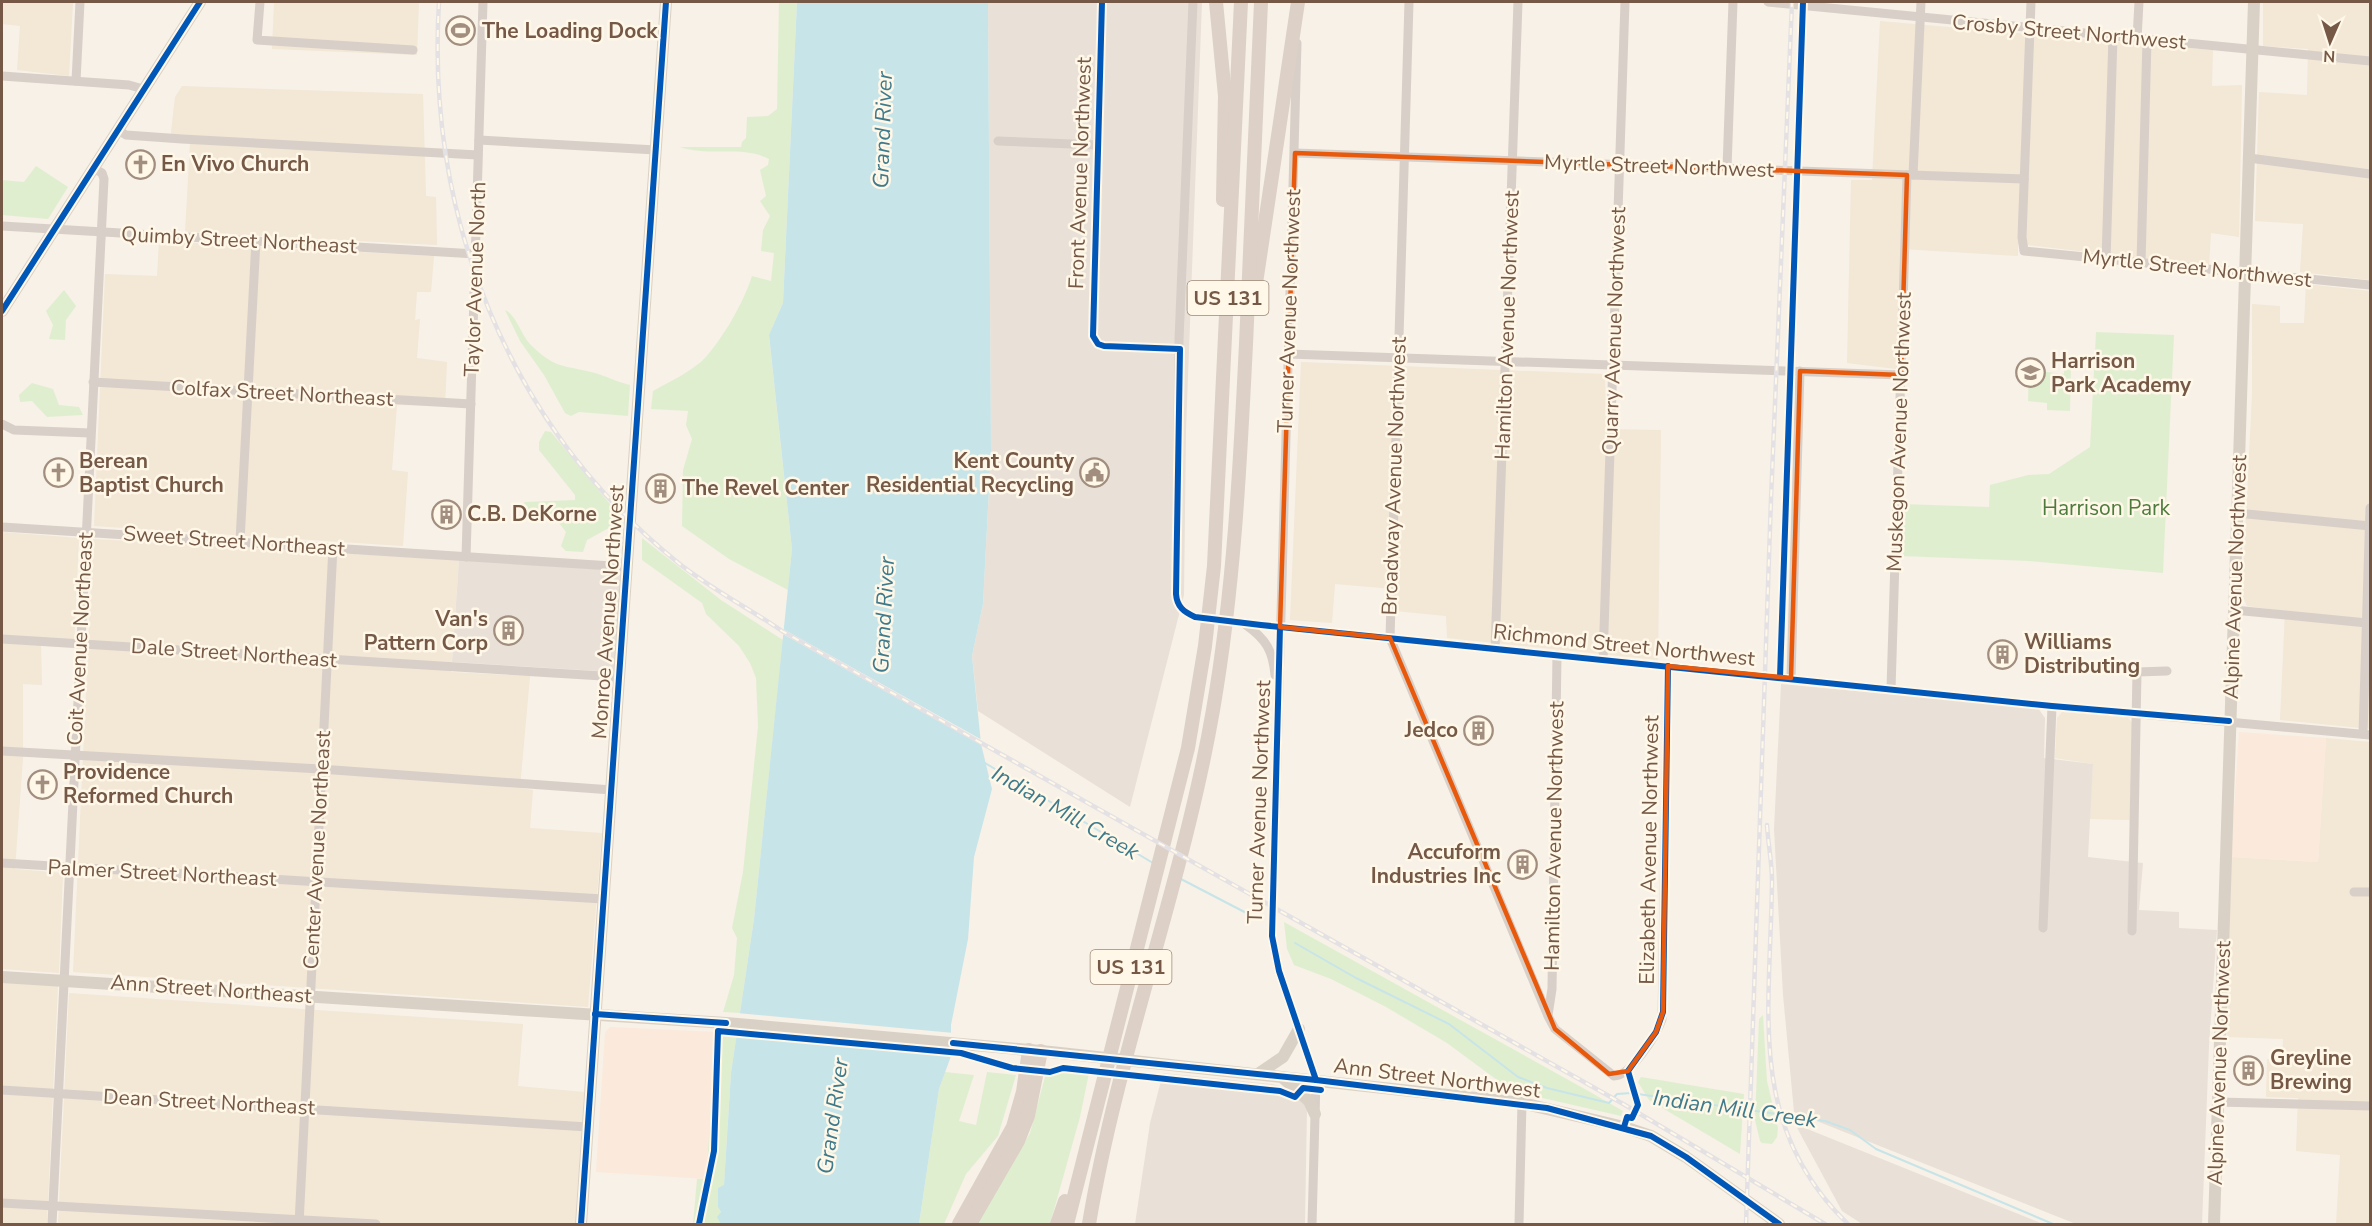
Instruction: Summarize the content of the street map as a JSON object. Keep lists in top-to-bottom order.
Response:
{
  "streets": {
    "highway": ["US 131"],
    "main road": [
      "Alpine Avenue Northwest",
      "Monroe Avenue Northwest",
      "Ann Street Northeast",
      "Ann Street Northwest"
    ],
    "street": [
      "Crosby Street Northwest",
      "Myrtle Street Northwest",
      "Front Avenue Northwest",
      "Quimby Street Northeast",
      "Taylor Avenue North",
      "Turner Avenue Northwest",
      "Hamilton Avenue Northwest",
      "Quarry Avenue Northwest",
      "Colfax Street Northeast",
      "Muskegon Avenue Northwest",
      "Broadway Avenue Northwest",
      "Sweet Street Northeast",
      "Coit Avenue Northeast",
      "Richmond Street Northwest",
      "Dale Street Northeast",
      "Center Avenue Northeast",
      "Elizabeth Avenue Northwest",
      "Palmer Street Northeast",
      "Dean Street Northeast"
    ]
  },
  "crossings": [
    ["Crosby Street Northwest", "Muskegon Avenue Northwest"],
    ["Crosby Street Northwest", "Alpine Avenue Northwest"],
    ["Myrtle Street Northwest", "Turner Avenue Northwest"],
    ["Myrtle Street Northwest", "Hamilton Avenue Northwest"],
    ["Myrtle Street Northwest", "Quarry Avenue Northwest"],
    ["Myrtle Street Northwest", "Muskegon Avenue Northwest"],
    ["Myrtle Street Northwest", "Broadway Avenue Northwest"],
    ["Myrtle Street Northwest", "Alpine Avenue Northwest"],
    ["Front Avenue Northwest", "Richmond Street Northwest"],
    ["Quimby Street Northeast", "Taylor Avenue North"],
    ["Quimby Street Northeast", "Coit Avenue Northeast"],
    ["Taylor Avenue North", "Colfax Street Northeast"],
    ["Taylor Avenue North", "Sweet Street Northeast"],
    ["Turner Avenue Northwest", "Richmond Street Northwest"],
    ["Turner Avenue Northwest", "Ann Street Northwest"],
    ["Hamilton Avenue Northwest", "Broadway Avenue Northwest"],
    ["Hamilton Avenue Northwest", "Richmond Street Northwest"],
    ["Quarry Avenue Northwest", "Richmond Street Northwest"],
    ["Colfax Street Northeast", "Coit Avenue Northeast"],
    ["Muskegon Avenue Northwest", "Richmond Street Northwest"],
    ["Broadway Avenue Northwest", "Richmond Street Northwest"],
    ["Broadway Avenue Northwest", "Elizabeth Avenue Northwest"],
    ["Sweet Street Northeast", "Monroe Avenue Northwest"],
    ["Sweet Street Northeast", "Coit Avenue Northeast"],
    ["Sweet Street Northeast", "Center Avenue Northeast"],
    ["Alpine Avenue Northwest", "Richmond Street Northwest"],
    ["Monroe Avenue Northwest", "Dale Street Northeast"],
    ["Monroe Avenue Northwest", "Palmer Street Northeast"],
    ["Monroe Avenue Northwest", "Ann Street Northwest"],
    ["Monroe Avenue Northwest", "Dean Street Northeast"],
    ["Coit Avenue Northeast", "Dale Street Northeast"],
    ["Coit Avenue Northeast", "Palmer Street Northeast"],
    ["Coit Avenue Northeast", "Ann Street Northeast"],
    ["Coit Avenue Northeast", "Dean Street Northeast"],
    ["Richmond Street Northwest", "Elizabeth Avenue Northwest"],
    ["Dale Street Northeast", "Center Avenue Northeast"],
    ["Center Avenue Northeast", "Palmer Street Northeast"],
    ["Center Avenue Northeast", "Ann Street Northeast"],
    ["Center Avenue Northeast", "Dean Street Northeast"],
    ["Ann Street Northeast", "Ann Street Northwest"]
  ],
  "water": ["Grand River", "Indian Mill Creek"],
  "parks": ["Harrison Park"],
  "places": {
    "sports": ["The Loading Dock"],
    "church": ["En Vivo Church", "Berean Baptist Church", "Providence Reformed Church"],
    "school or university": ["Harrison Park Academy"],
    "public building": ["Kent County Residential Recycling"],
    "building": [
      "The Revel Center",
      "C.B. DeKorne",
      "Van's Pattern Corp",
      "Williams Distributing",
      "Jedco",
      "Accuform Industries Inc",
      "Greyline Brewing"
    ]
  },
  "north": "bottom"
}
